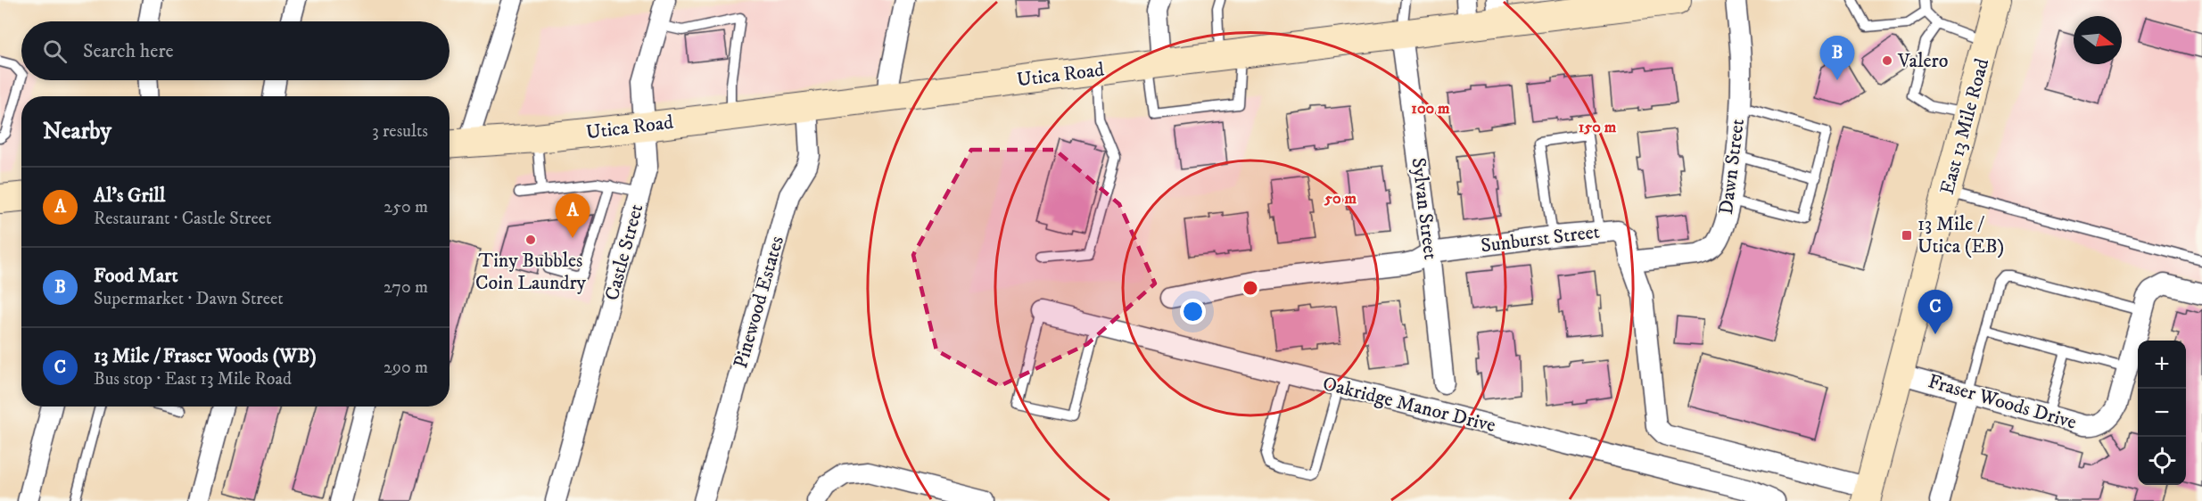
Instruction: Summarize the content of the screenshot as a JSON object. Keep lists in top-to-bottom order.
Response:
{
  "streets": {
    "main road": ["Utica Road", "East 13 Mile Road"],
    "street": [
      "Dawn Street",
      "Sylvan Street",
      "Sunburst Street",
      "Castle Street",
      "Pinewood Estates",
      "Fraser Woods Drive",
      "Oakridge Manor Drive"
    ]
  },
  "crossings": [
    ["Utica Road", "Sylvan Street"],
    ["Utica Road", "Castle Street"],
    ["Utica Road", "Pinewood Estates"],
    ["East 13 Mile Road", "Sunburst Street"],
    ["East 13 Mile Road", "Fraser Woods Drive"],
    ["Dawn Street", "Sunburst Street"],
    ["Sylvan Street", "Sunburst Street"]
  ],
  "places": {
    "other": ["Valero", "Tiny Bubbles Coin Laundry"],
    "transit": ["13 Mile / Utica (EB)"]
  },
  "north": "right",
  "page": {
    "search": "Search here",
    "pins": ["B", "A", "C"],
    "heading": ["Nearby", "3 results"],
    "list": [
      {
        "mark": "A",
        "name": "Al's Grill",
        "note": "Restaurant · Castle Street",
        "value": "250 m"
      },
      {
        "mark": "B",
        "name": "Food Mart",
        "note": "Supermarket · Dawn Street",
        "value": "270 m"
      },
      {
        "mark": "C",
        "name": "13 Mile / Fraser Woods (WB)",
        "note": "Bus stop · East 13 Mile Road",
        "value": "290 m"
      }
    ],
    "map_buttons": ["+", "−"]
  },
  "rings": ["100 m", "150 m", "50 m"]
}
